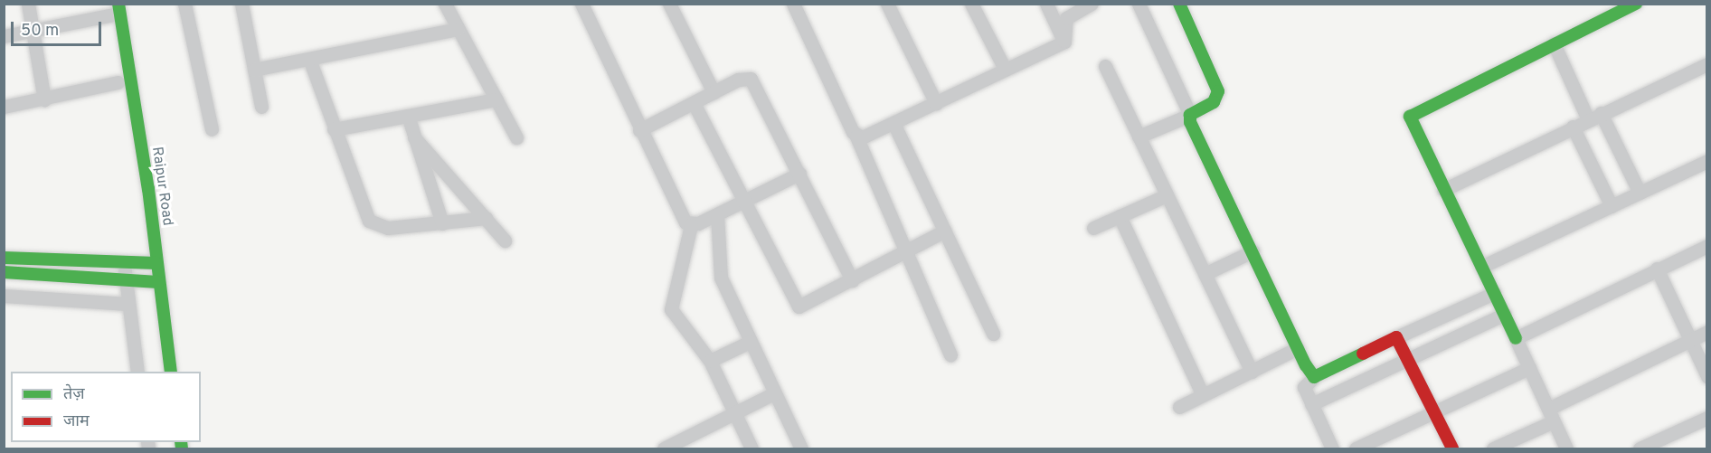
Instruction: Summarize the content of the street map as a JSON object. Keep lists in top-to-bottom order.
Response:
{
  "streets": {
    "street": ["Raipur Road"]
  },
  "legend": ["तेज़", "जाम"],
  "scale_bar": "50 m"
}
